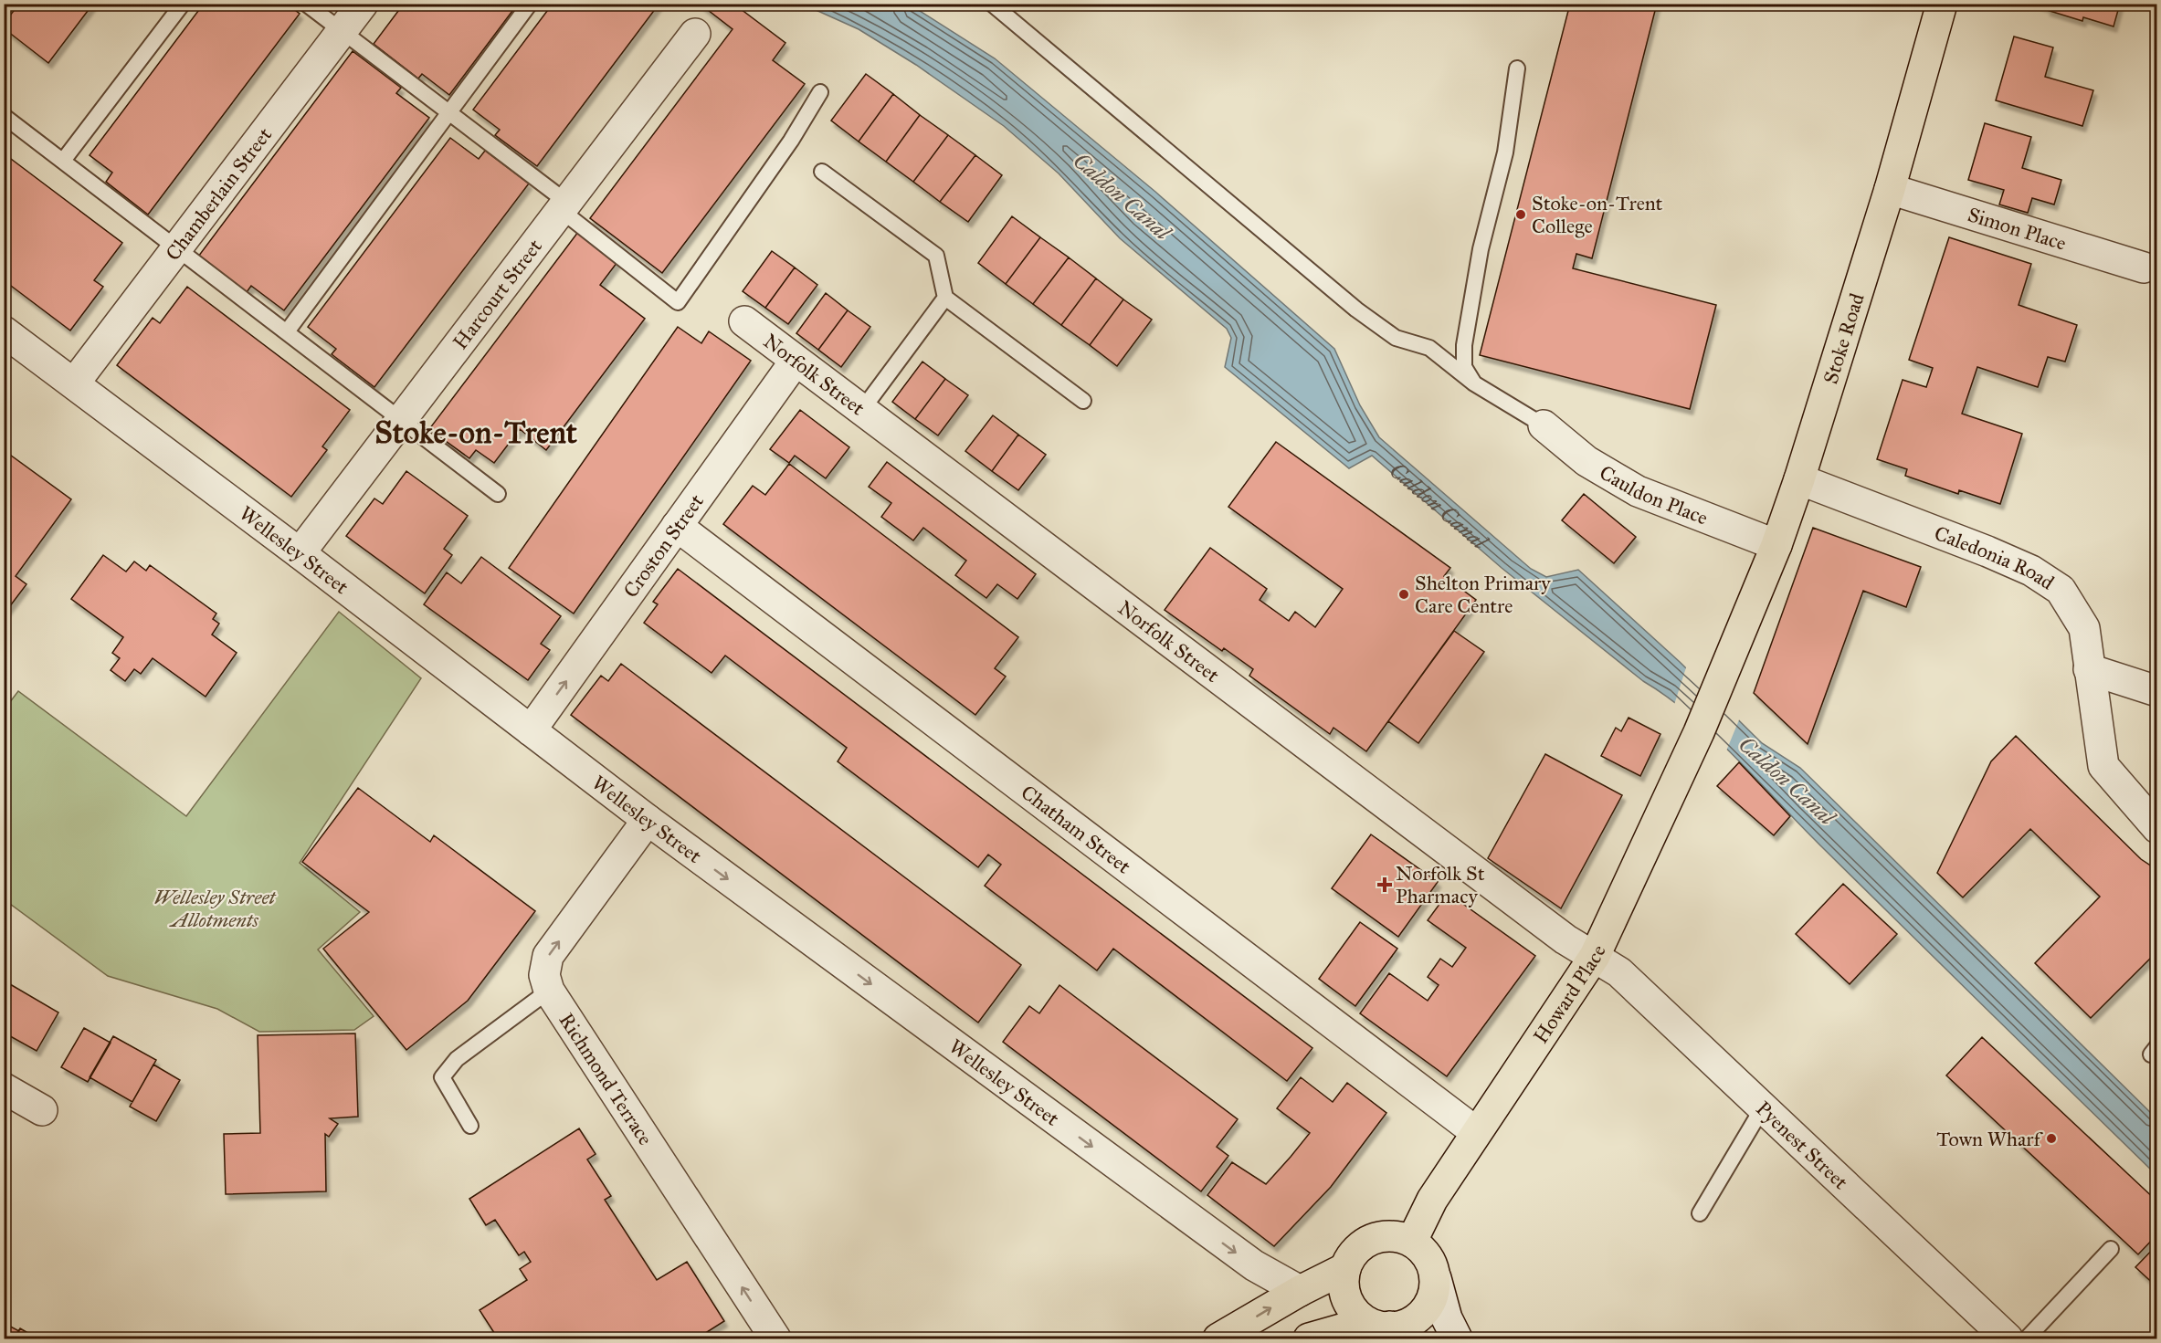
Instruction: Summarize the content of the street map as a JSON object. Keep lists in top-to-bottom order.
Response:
{
  "streets": {
    "main road": ["Stoke Road", "Howard Place"],
    "street": [
      "Chamberlain Street",
      "Simon Place",
      "Harcourt Street",
      "Norfolk Street",
      "Cauldon Place",
      "Croston Street",
      "Wellesley Street",
      "Caledonia Road",
      "Chatham Street",
      "Richmond Terrace",
      "Pyenest Street"
    ]
  },
  "crossings": [
    ["Chamberlain Street", "Wellesley Street"],
    ["Simon Place", "Stoke Road"],
    ["Harcourt Street", "Wellesley Street"],
    ["Stoke Road", "Cauldon Place"],
    ["Stoke Road", "Caledonia Road"],
    ["Stoke Road", "Howard Place"],
    ["Norfolk Street", "Croston Street"],
    ["Norfolk Street", "Howard Place"],
    ["Norfolk Street", "Pyenest Street"],
    ["Croston Street", "Wellesley Street"],
    ["Croston Street", "Chatham Street"],
    ["Wellesley Street", "Richmond Terrace"],
    ["Chatham Street", "Howard Place"],
    ["Howard Place", "Pyenest Street"]
  ],
  "one_way": ["Croston Street", "Wellesley Street", "Richmond Terrace"],
  "districts": ["Stoke-on-Trent"],
  "water": ["Caldon Canal"],
  "parks": ["Wellesley Street Allotments"],
  "places": {
    "other": ["Stoke-on-Trent College", "Shelton Primary Care Centre", "Town Wharf"],
    "health": ["Norfolk St Pharmacy"]
  }
}
